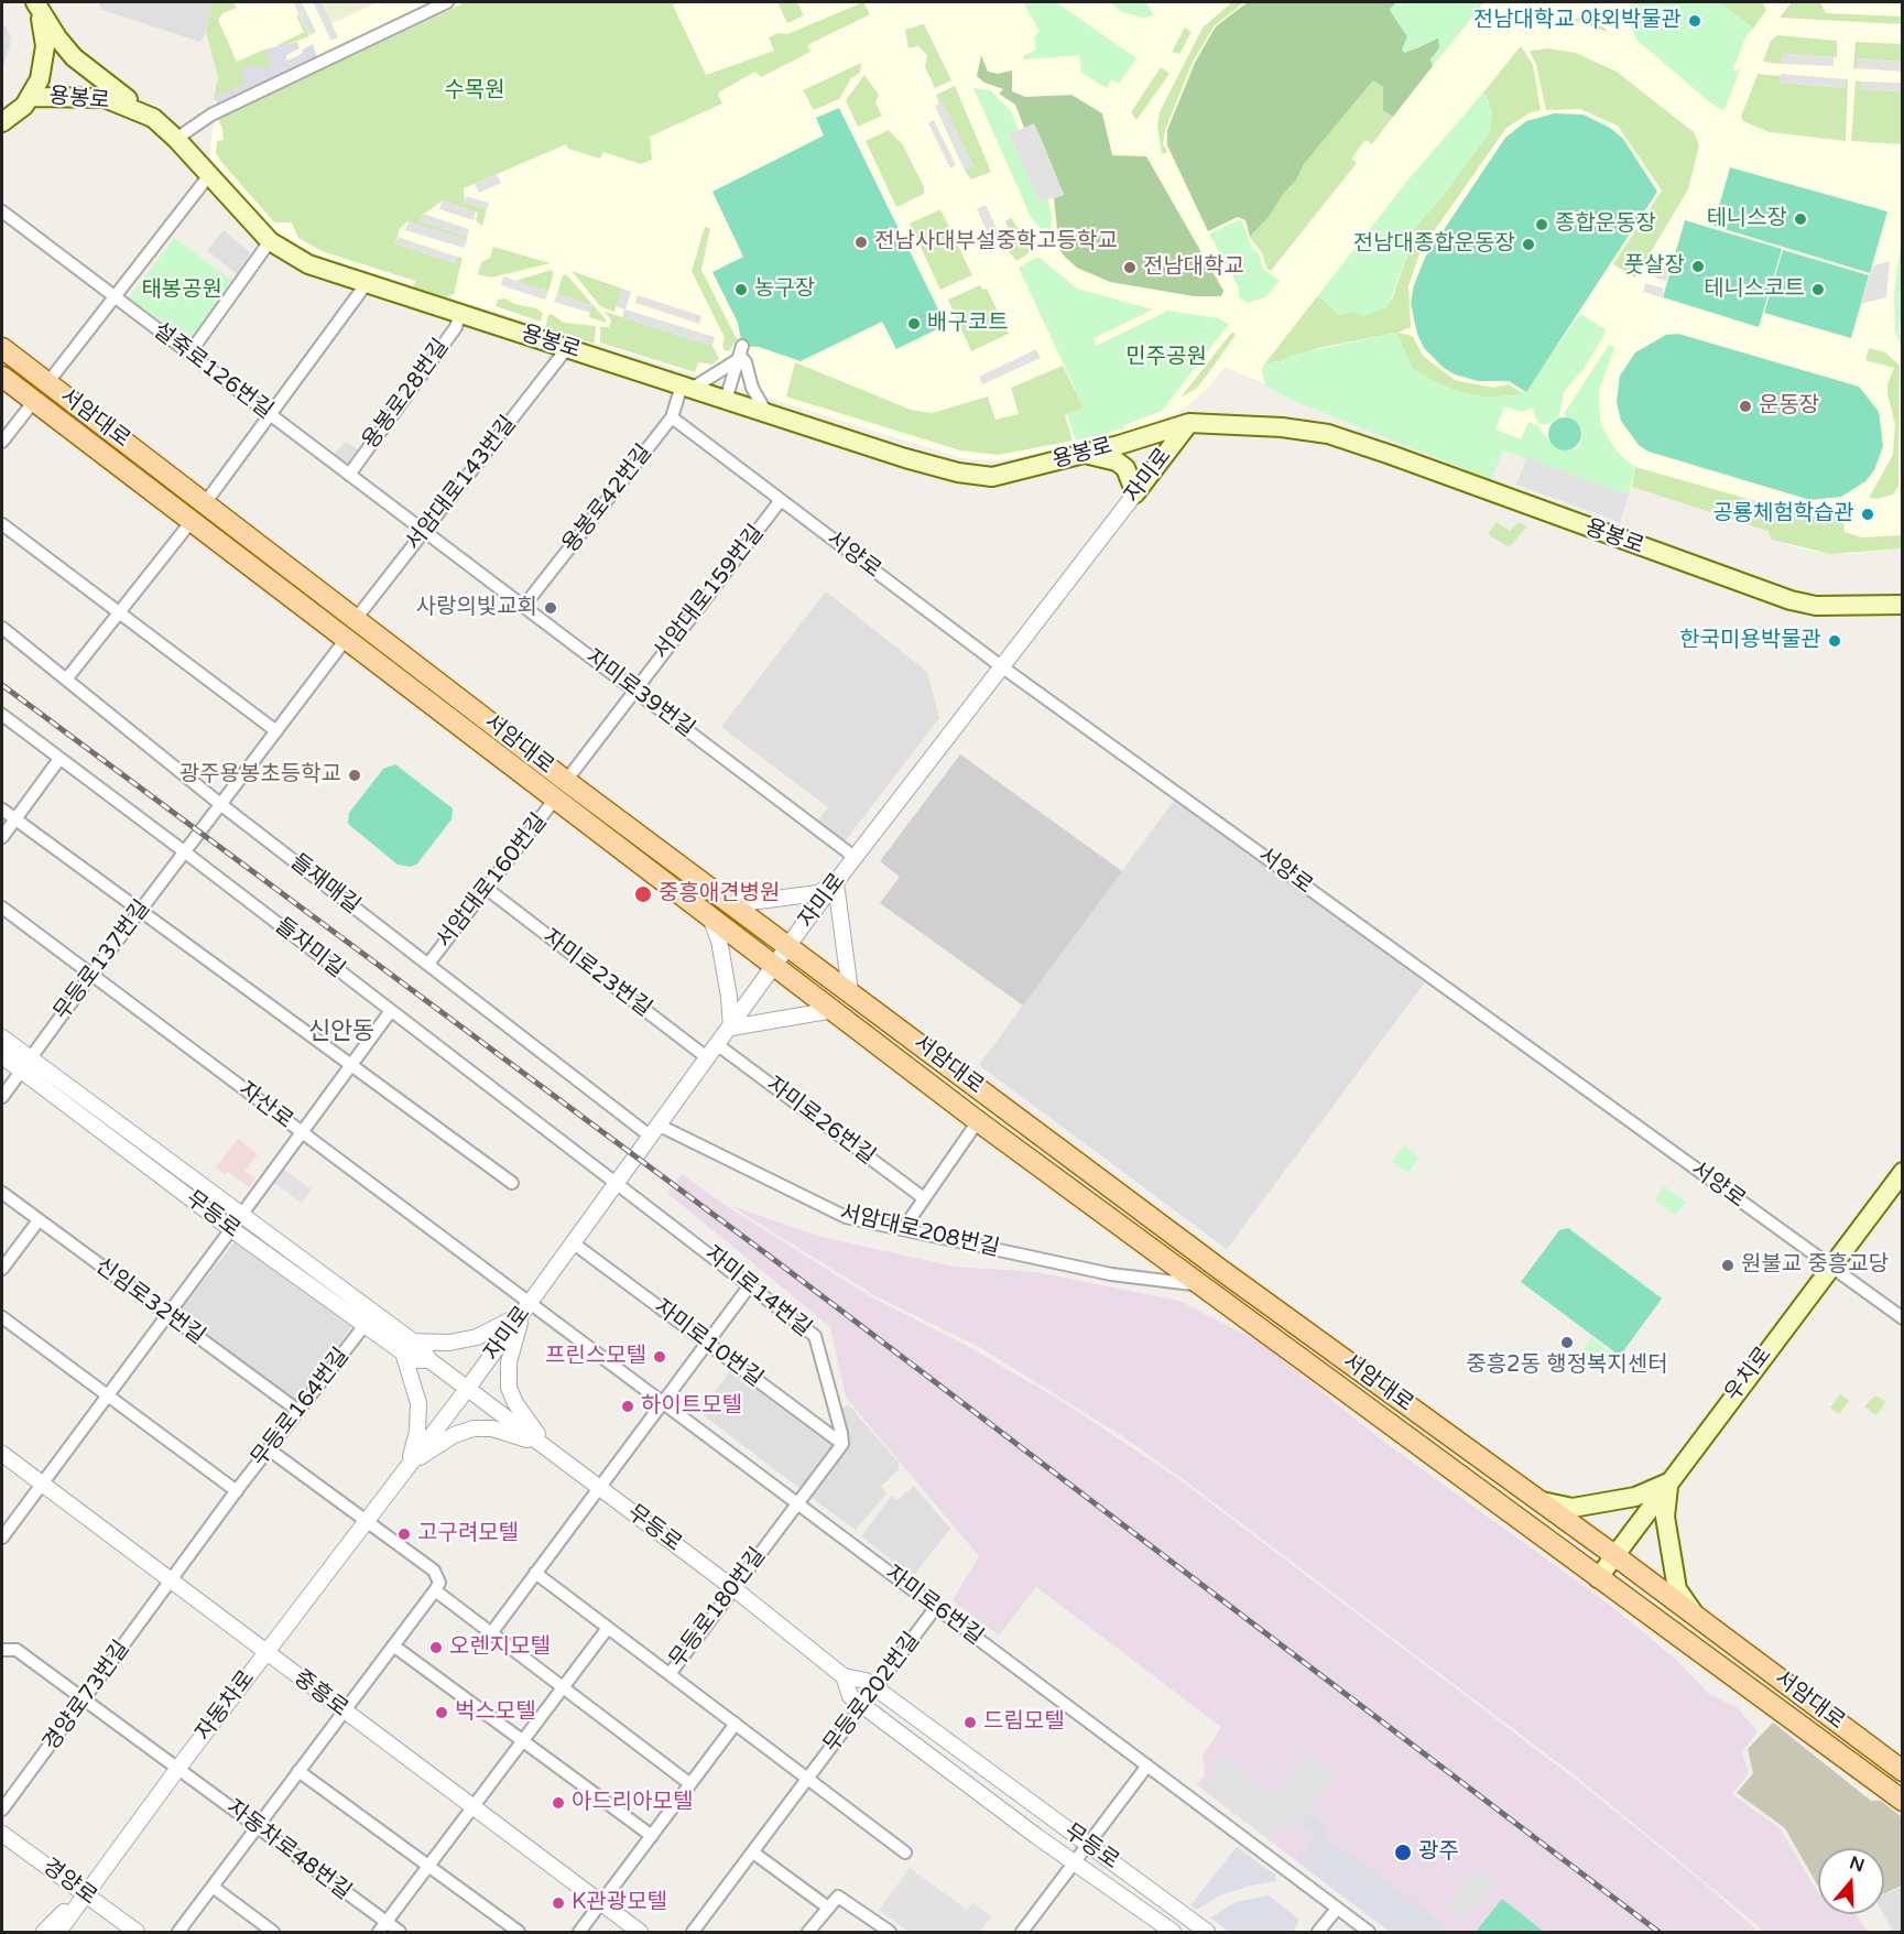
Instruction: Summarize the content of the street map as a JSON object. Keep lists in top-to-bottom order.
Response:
{
  "streets": {
    "main road": [
      "용봉로",
      "서암대로",
      "자미로",
      "우치로"
    ],
    "street": [
      "설죽로126번길",
      "용봉로28번길",
      "서암대로143번길",
      "용봉로42번길",
      "서양로",
      "서암대로159번길",
      "자미로39번길",
      "서암대로160번길",
      "들재매길",
      "들자미길",
      "무등로137번길",
      "자미로23번길",
      "자산로",
      "자미로26번길",
      "무등로",
      "서암대로208번길",
      "자미로14번길",
      "신임로32번길",
      "자미로10번길",
      "무등로164번길",
      "자미로6번길",
      "무등로180번길",
      "무등로202번길",
      "중흥로",
      "경양로73번길",
      "자동차로",
      "자동차로48번길",
      "경양로"
    ]
  },
  "crossings": [
    ["용봉로", "용봉로28번길"],
    ["용봉로", "자미로"],
    ["용봉로", "서암대로143번길"],
    ["용봉로", "용봉로42번길"],
    ["설죽로126번길", "용봉로28번길"],
    ["설죽로126번길", "서암대로143번길"],
    ["설죽로126번길", "자미로39번길"],
    ["서암대로", "자미로"],
    ["서암대로", "서암대로143번길"],
    ["서암대로", "서암대로159번길"],
    ["서암대로", "서암대로160번길"],
    ["서암대로", "무등로137번길"],
    ["서암대로", "자미로26번길"],
    ["서암대로", "서암대로208번길"],
    ["서암대로", "우치로"],
    ["자미로", "서양로"],
    ["자미로", "자미로39번길"],
    ["자미로", "들재매길"],
    ["자미로", "들자미길"],
    ["자미로", "자미로23번길"],
    ["자미로", "자산로"],
    ["자미로", "자미로26번길"],
    ["자미로", "무등로"],
    ["자미로", "서암대로208번길"],
    ["자미로", "자미로14번길"],
    ["자미로", "자미로10번길"],
    ["자미로", "자미로6번길"],
    ["자미로", "자동차로"],
    ["서암대로143번길", "자미로39번길"],
    ["용봉로42번길", "서양로"],
    ["용봉로42번길", "자미로39번길"],
    ["서양로", "서암대로159번길"],
    ["서양로", "우치로"],
    ["서암대로159번길", "자미로39번길"],
    ["서암대로159번길", "서암대로160번길"],
    ["서암대로160번길", "들재매길"],
    ["서암대로160번길", "자미로23번길"],
    ["들재매길", "무등로137번길"],
    ["들재매길", "서암대로208번길"],
    ["들자미길", "무등로137번길"],
    ["들자미길", "무등로"],
    ["들자미길", "자미로14번길"],
    ["무등로137번길", "자산로"],
    ["무등로137번길", "무등로"],
    ["자산로", "무등로"],
    ["자산로", "자미로6번길"],
    ["무등로", "무등로164번길"],
    ["무등로", "무등로180번길"],
    ["무등로", "무등로202번길"],
    ["무등로", "자동차로"],
    ["자미로14번길", "자미로10번길"],
    ["신임로32번길", "무등로164번길"],
    ["무등로164번길", "중흥로"],
    ["무등로164번길", "경양로73번길"],
    ["자미로6번길", "무등로180번길"],
    ["자미로6번길", "무등로202번길"],
    ["중흥로", "경양로73번길"],
    ["중흥로", "자동차로"],
    ["경양로73번길", "자동차로48번길"],
    ["자동차로", "자동차로48번길"],
    ["자동차로", "경양로"]
  ],
  "districts": ["신안동"],
  "parks": ["수목원", "태봉공원", "민주공원"],
  "places": [
    "전남대학교 야외박물관",
    "테니스장",
    "종합운동장",
    "전남사대부설중학고등학교",
    "전남대종합운동장",
    "풋살장",
    "전남대학교",
    "농구장",
    "테니스코트",
    "배구코트",
    "운동장",
    "공룡체험학습관",
    "사랑의빛교회",
    "한국미용박물관",
    "광주용봉초등학교",
    "중흥애견병원",
    "원불교 중흥교당",
    "중흥2동 행정복지센터",
    "프린스모텔",
    "하이트모텔",
    "고구려모텔",
    "오렌지모텔",
    "벅스모텔",
    "드림모텔",
    "아드리아모텔",
    "광주",
    "K관광모텔"
  ],
  "north": "top"
}
